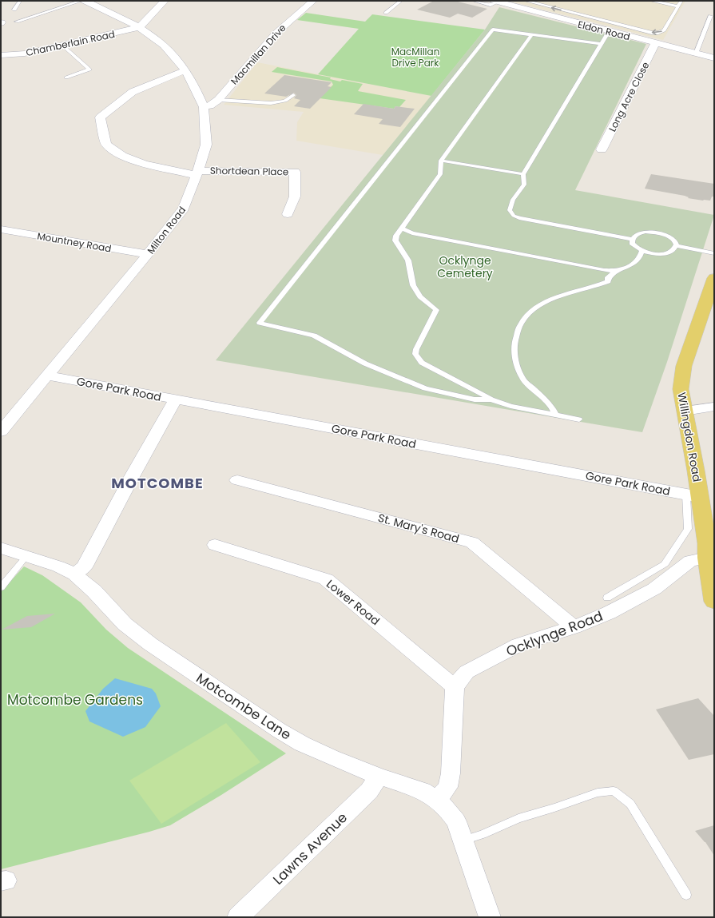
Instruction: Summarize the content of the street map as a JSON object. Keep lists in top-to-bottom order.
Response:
{
  "streets": {
    "main road": ["Willingdon Road"],
    "street": [
      "Eldon Road",
      "Chamberlain Road",
      "Macmillan Drive",
      "Long Acre Close",
      "Shortdean Place",
      "Milton Road",
      "Mountney Road",
      "Gore Park Road",
      "St. Mary's Road",
      "Lower Road",
      "Ocklynge Road",
      "Motcombe Lane",
      "Lawns Avenue"
    ]
  },
  "crossings": [
    ["Eldon Road", "Long Acre Close"],
    ["Chamberlain Road", "Milton Road"],
    ["Macmillan Drive", "Milton Road"],
    ["Shortdean Place", "Milton Road"],
    ["Milton Road", "Mountney Road"],
    ["Milton Road", "Gore Park Road"],
    ["Gore Park Road", "Willingdon Road"],
    ["Willingdon Road", "Ocklynge Road"],
    ["St. Mary's Road", "Ocklynge Road"],
    ["Lower Road", "Ocklynge Road"],
    ["Motcombe Lane", "Lawns Avenue"]
  ],
  "districts": ["MOTCOMBE"],
  "parks": ["MacMillan Drive Park", "Ocklynge Cemetery", "Motcombe Gardens"]
}
